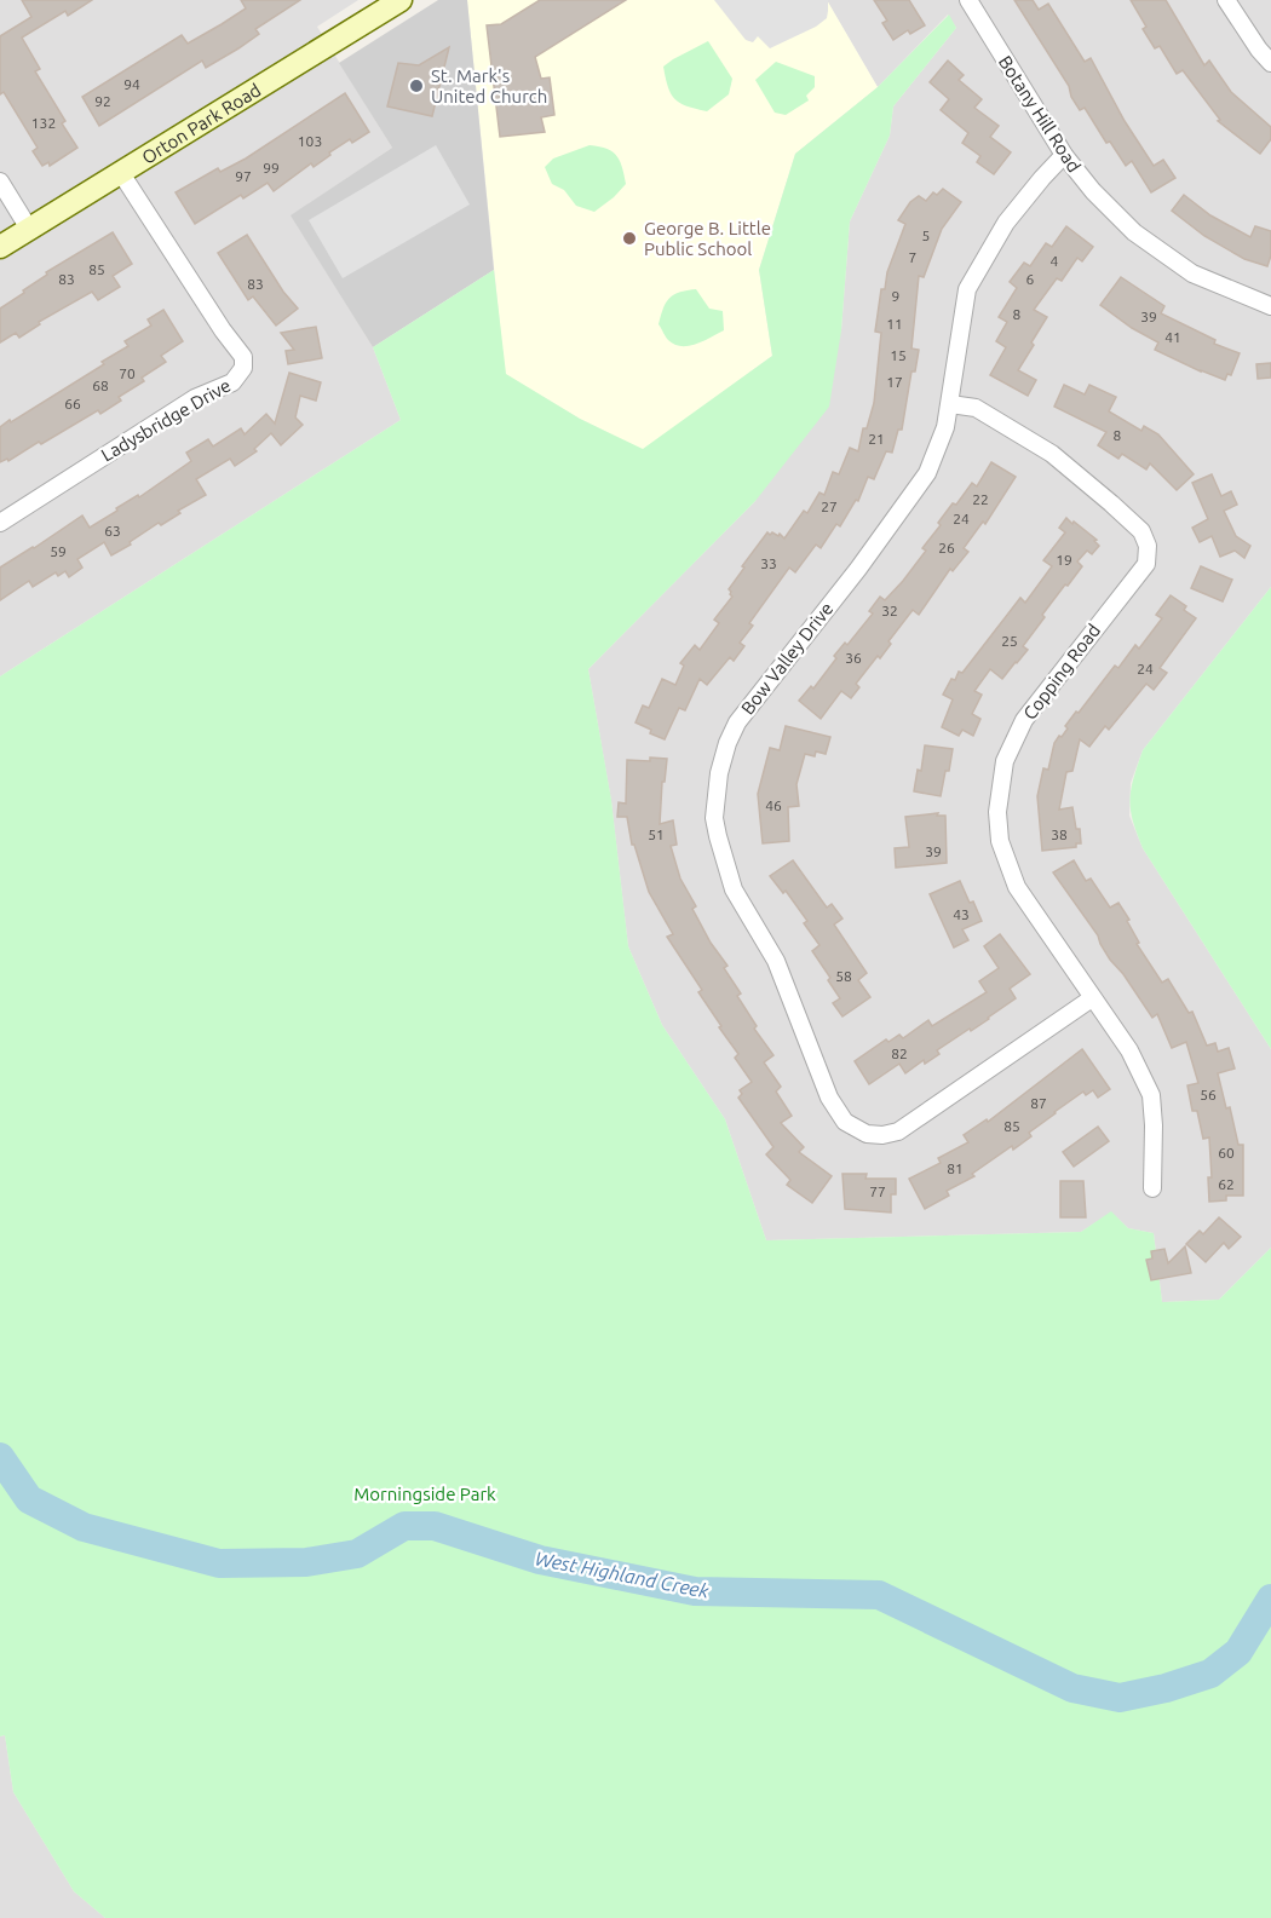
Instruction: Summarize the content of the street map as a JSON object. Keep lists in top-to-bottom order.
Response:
{
  "streets": {
    "street": [
      "Botany Hill Road",
      "Orton Park Road",
      "Ladysbridge Drive",
      "Bow Valley Drive",
      "Copping Road"
    ]
  },
  "crossings": [
    ["Botany Hill Road", "Bow Valley Drive"],
    ["Orton Park Road", "Ladysbridge Drive"],
    ["Bow Valley Drive", "Copping Road"]
  ],
  "water": ["West Highland Creek"],
  "parks": ["Morningside Park"],
  "places": ["St. Mark's United Church", "George B. Little Public School"],
  "house_numbers": [
    "94",
    "92",
    "132",
    "103",
    "99",
    "97",
    "5",
    "7",
    "4",
    "85",
    "83",
    "6",
    "83",
    "9",
    "8",
    "39",
    "11",
    "41",
    "15",
    "70",
    "17",
    "68",
    "66",
    "8",
    "21",
    "22",
    "27",
    "24",
    "63",
    "26",
    "59",
    "19",
    "33",
    "32",
    "25",
    "36",
    "24",
    "46",
    "51",
    "38",
    "39",
    "43",
    "58",
    "82",
    "56",
    "87",
    "85",
    "60",
    "81",
    "62",
    "77"
  ]
}
